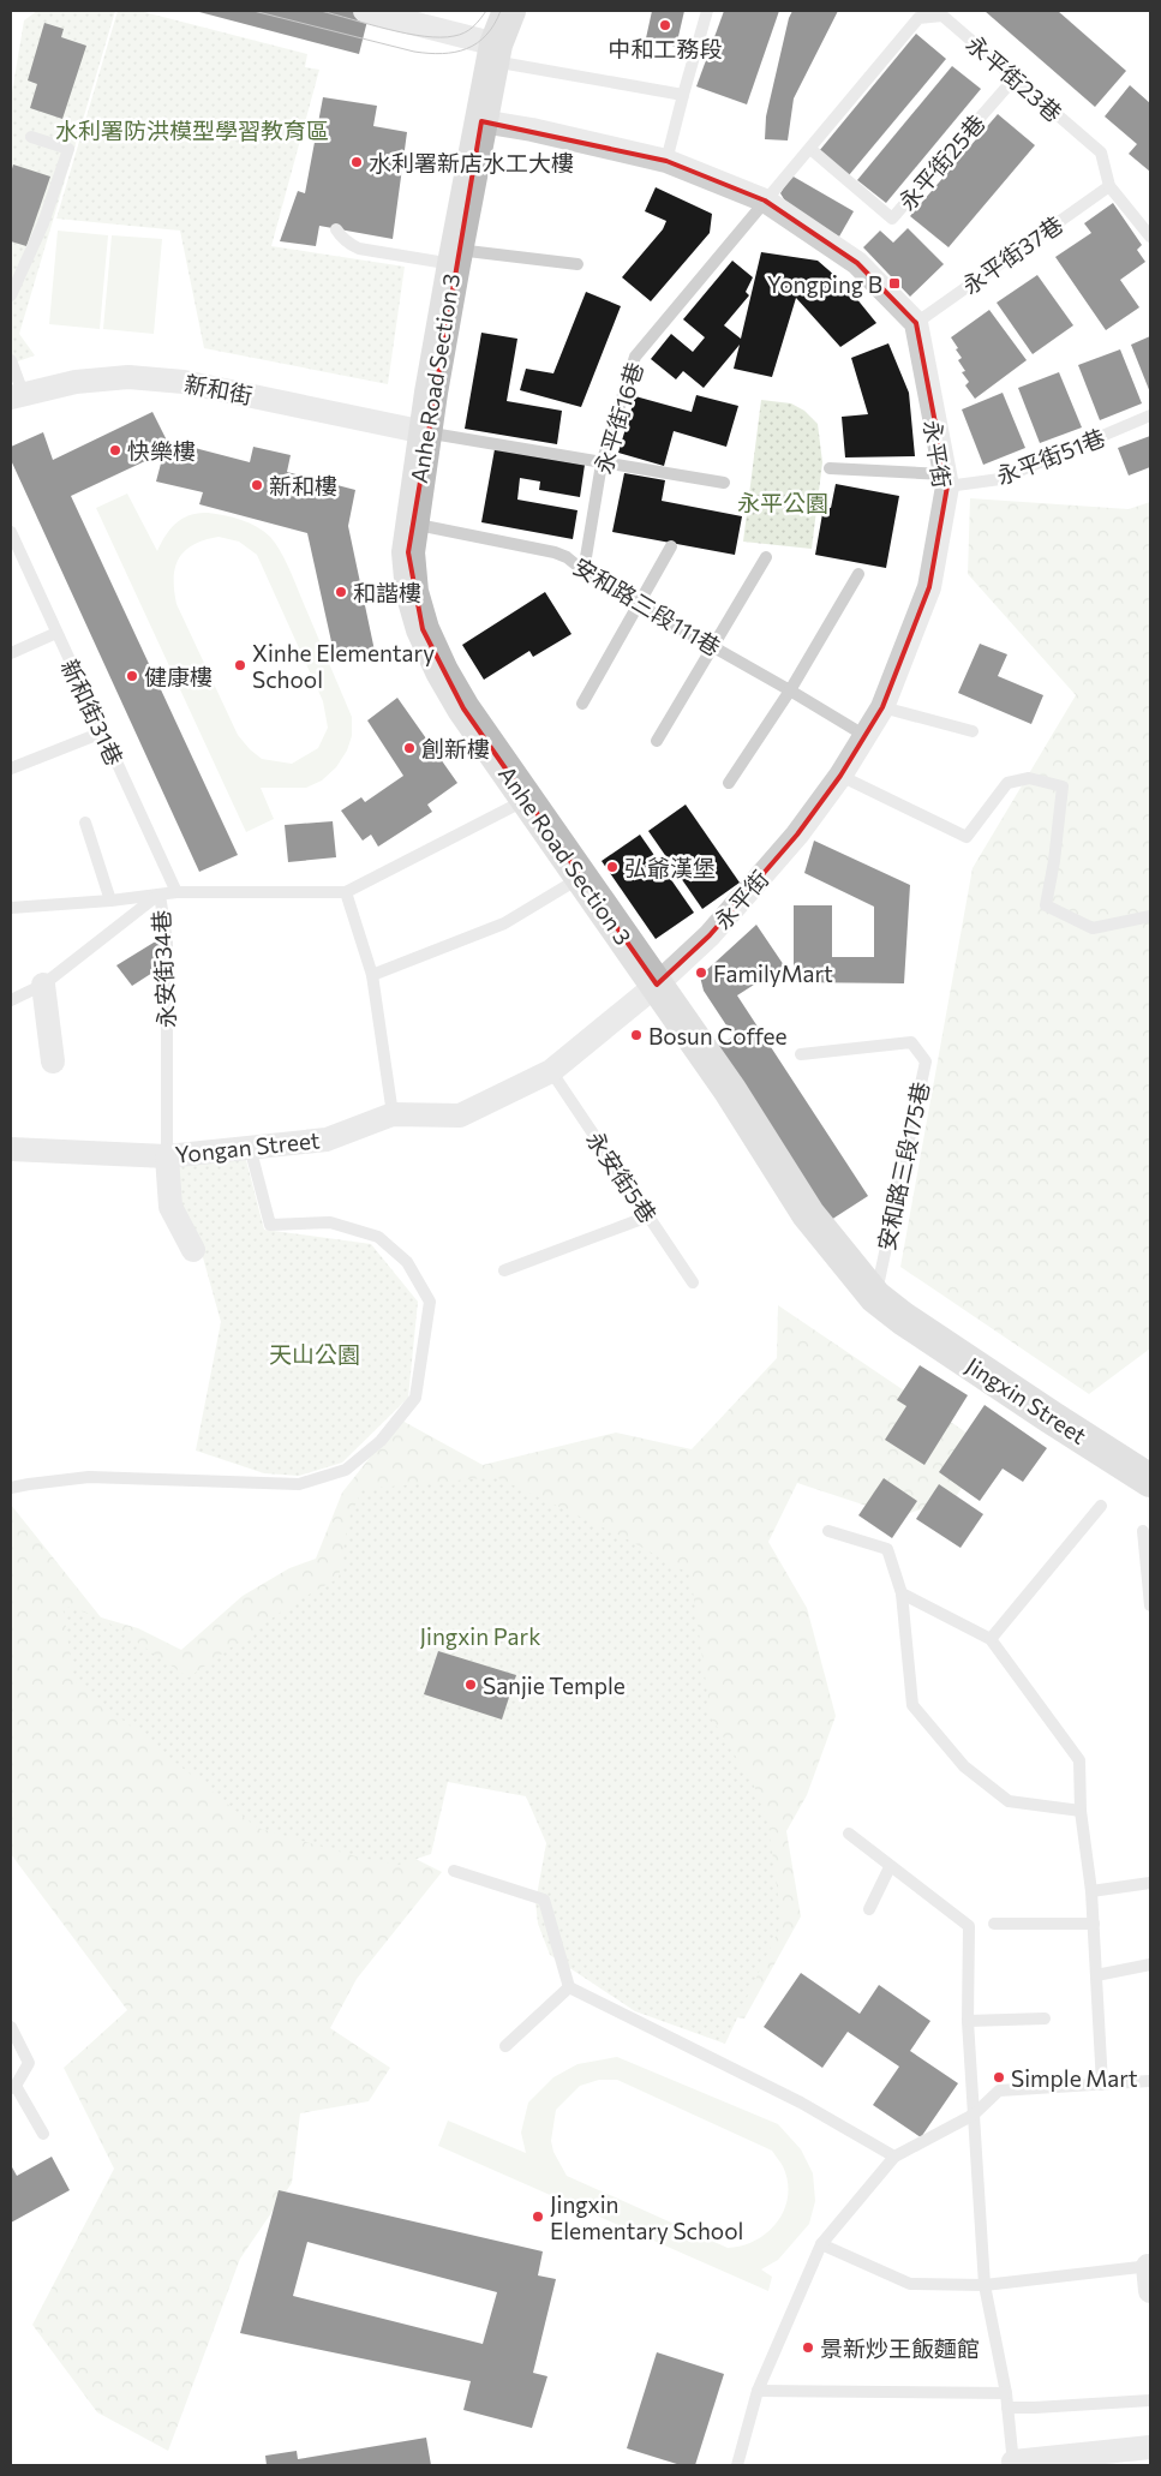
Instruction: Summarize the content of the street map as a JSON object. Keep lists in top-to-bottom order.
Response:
{
  "streets": {
    "main road": ["Anhe Road Section 3", "Jingxin Street"],
    "street": ["新和街", "永平街", "Yongan Street"],
    "lane": [
      "永平街23巷",
      "永平街25巷",
      "永平街37巷",
      "永平街16巷",
      "永平街51巷",
      "安和路三段111巷",
      "新和街31巷",
      "永安街34巷",
      "安和路三段175巷",
      "永安街5巷"
    ]
  },
  "crossings": [
    ["永平街23巷", "永平街25巷"],
    ["永平街23巷", "永平街37巷"],
    ["永平街23巷", "永平街16巷"],
    ["永平街37巷", "永平街"],
    ["Anhe Road Section 3", "新和街"],
    ["Anhe Road Section 3", "永平街"],
    ["Anhe Road Section 3", "安和路三段111巷"],
    ["Anhe Road Section 3", "Yongan Street"],
    ["Anhe Road Section 3", "安和路三段175巷"],
    ["Anhe Road Section 3", "Jingxin Street"],
    ["永平街16巷", "安和路三段111巷"],
    ["永平街", "永平街51巷"],
    ["永平街", "安和路三段111巷"],
    ["永平街", "Yongan Street"],
    ["永安街34巷", "Yongan Street"],
    ["Yongan Street", "永安街5巷"]
  ],
  "parks": [
    "水利署防洪模型學習教育區",
    "永平公園",
    "天山公園",
    "Jingxin Park"
  ],
  "places": {
    "other": [
      "中和工務段",
      "水利署新店水工大樓",
      "快樂樓",
      "新和樓",
      "和諧樓",
      "Xinhe Elementary School",
      "健康樓",
      "創新樓",
      "弘爺漢堡",
      "FamilyMart",
      "Bosun Coffee",
      "Sanjie Temple",
      "Simple Mart",
      "Jingxin Elementary School",
      "景新炒王飯麵館"
    ],
    "transit": ["Yongping B"]
  }
}
